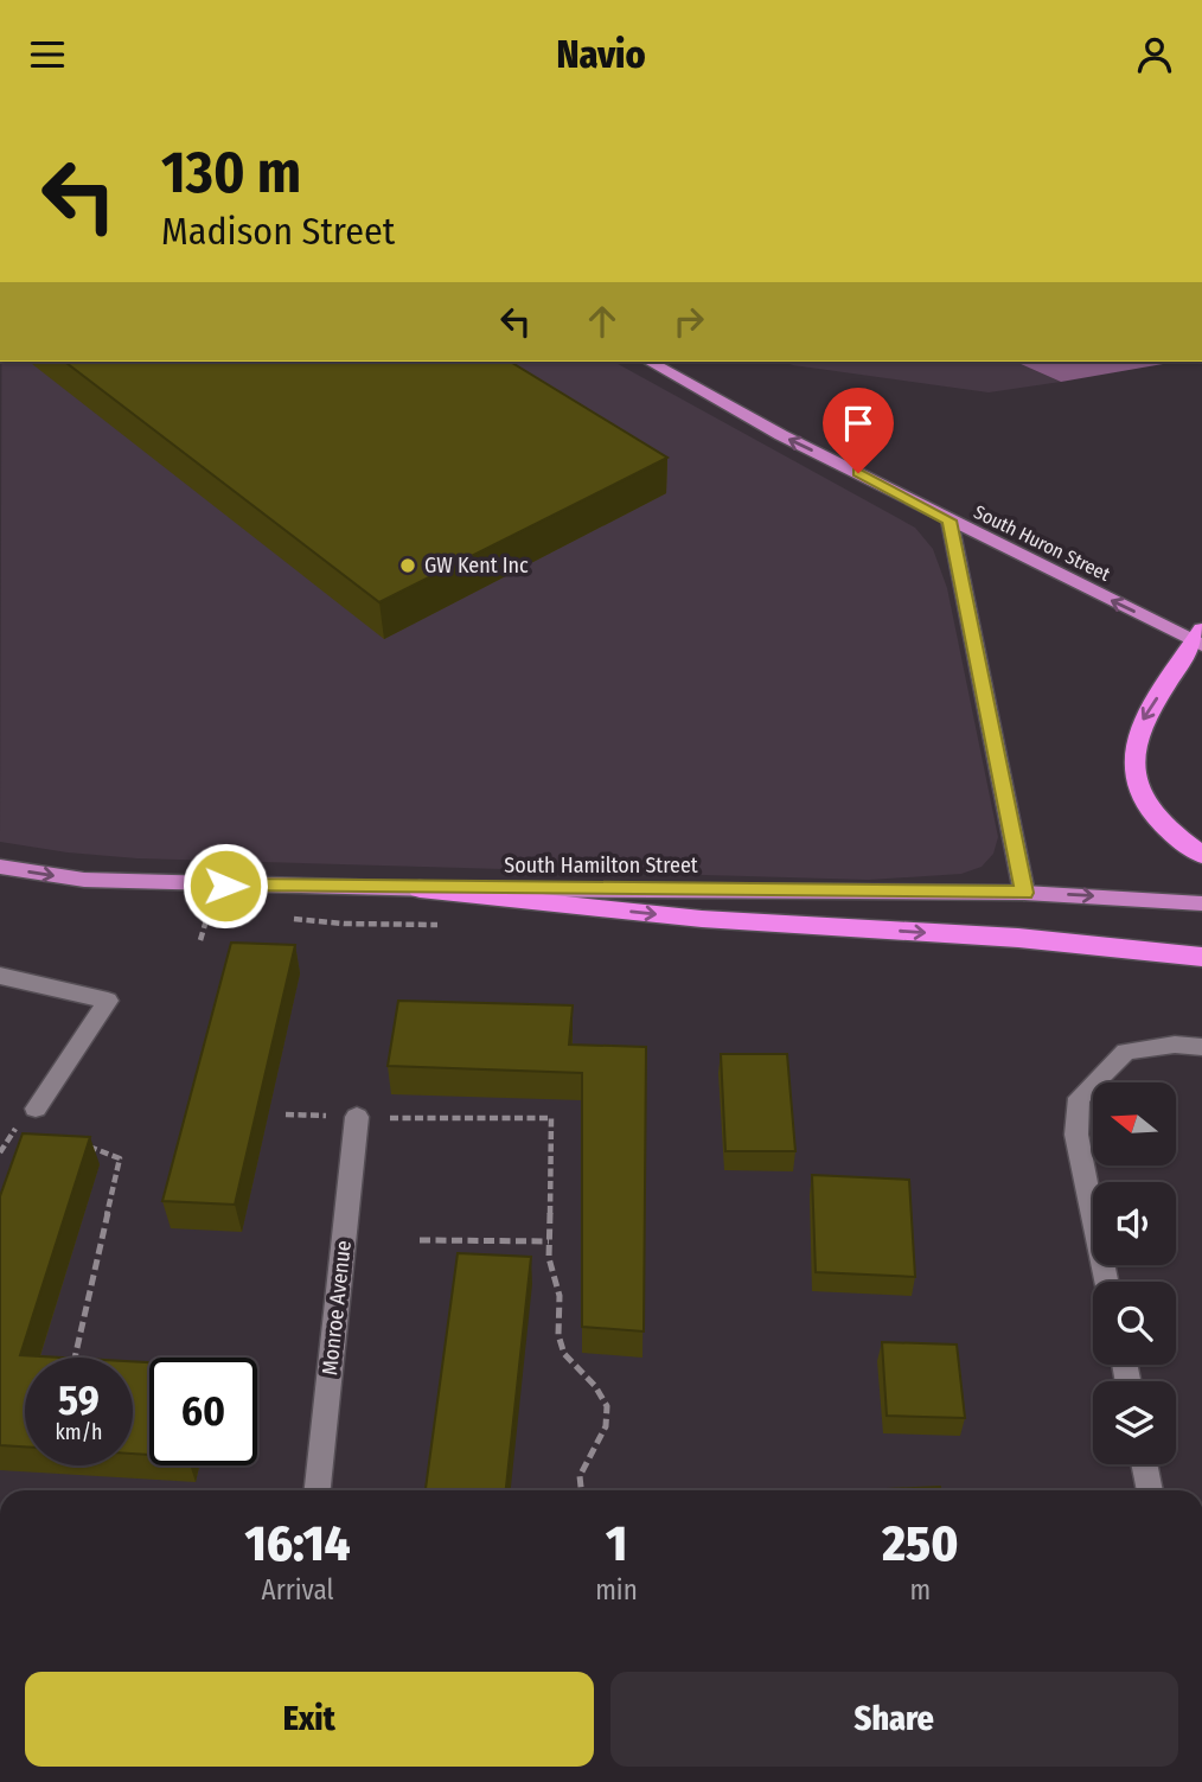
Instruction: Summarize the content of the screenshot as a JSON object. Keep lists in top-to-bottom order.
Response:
{
  "streets": {
    "main road": ["South Huron Street", "South Hamilton Street"],
    "street": ["Monroe Avenue"]
  },
  "one_way": ["South Huron Street", "South Hamilton Street"],
  "places": ["GW Kent Inc"],
  "north": "left",
  "page": {
    "header": "Navio",
    "turn": ["130 m", "Madison Street"],
    "speed": "59 km/h",
    "limit": "60",
    "eta": [
      "16:14",
      "Arrival",
      "1",
      "min",
      "250",
      "m"
    ],
    "buttons": ["Exit", "Share"]
  }
}
